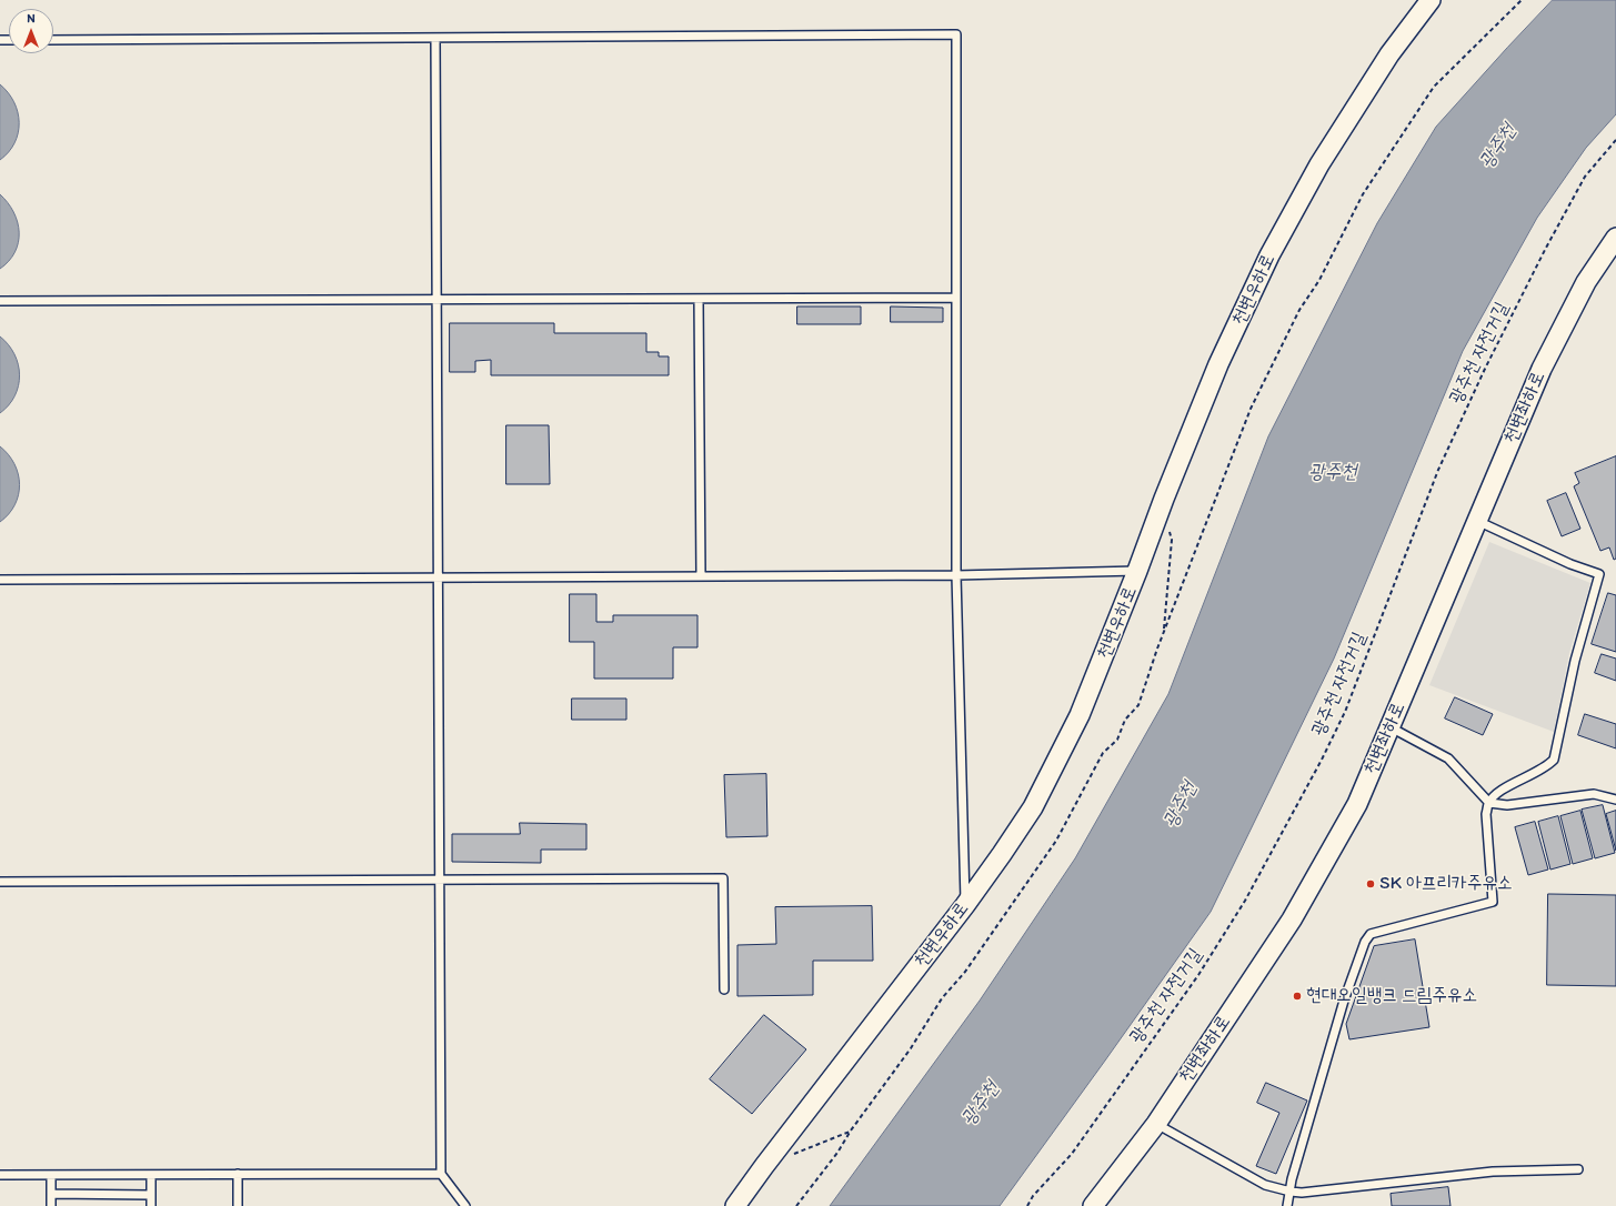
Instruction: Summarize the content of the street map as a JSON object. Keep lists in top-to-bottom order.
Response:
{
  "streets": {
    "street": ["천변우하로", "천변좌하로"],
    "path": ["광주천 자전거길"]
  },
  "water": ["광주천"],
  "places": ["SK 아프리카주유소", "현대오일뱅크 드림주유소"],
  "north": "top"
}
